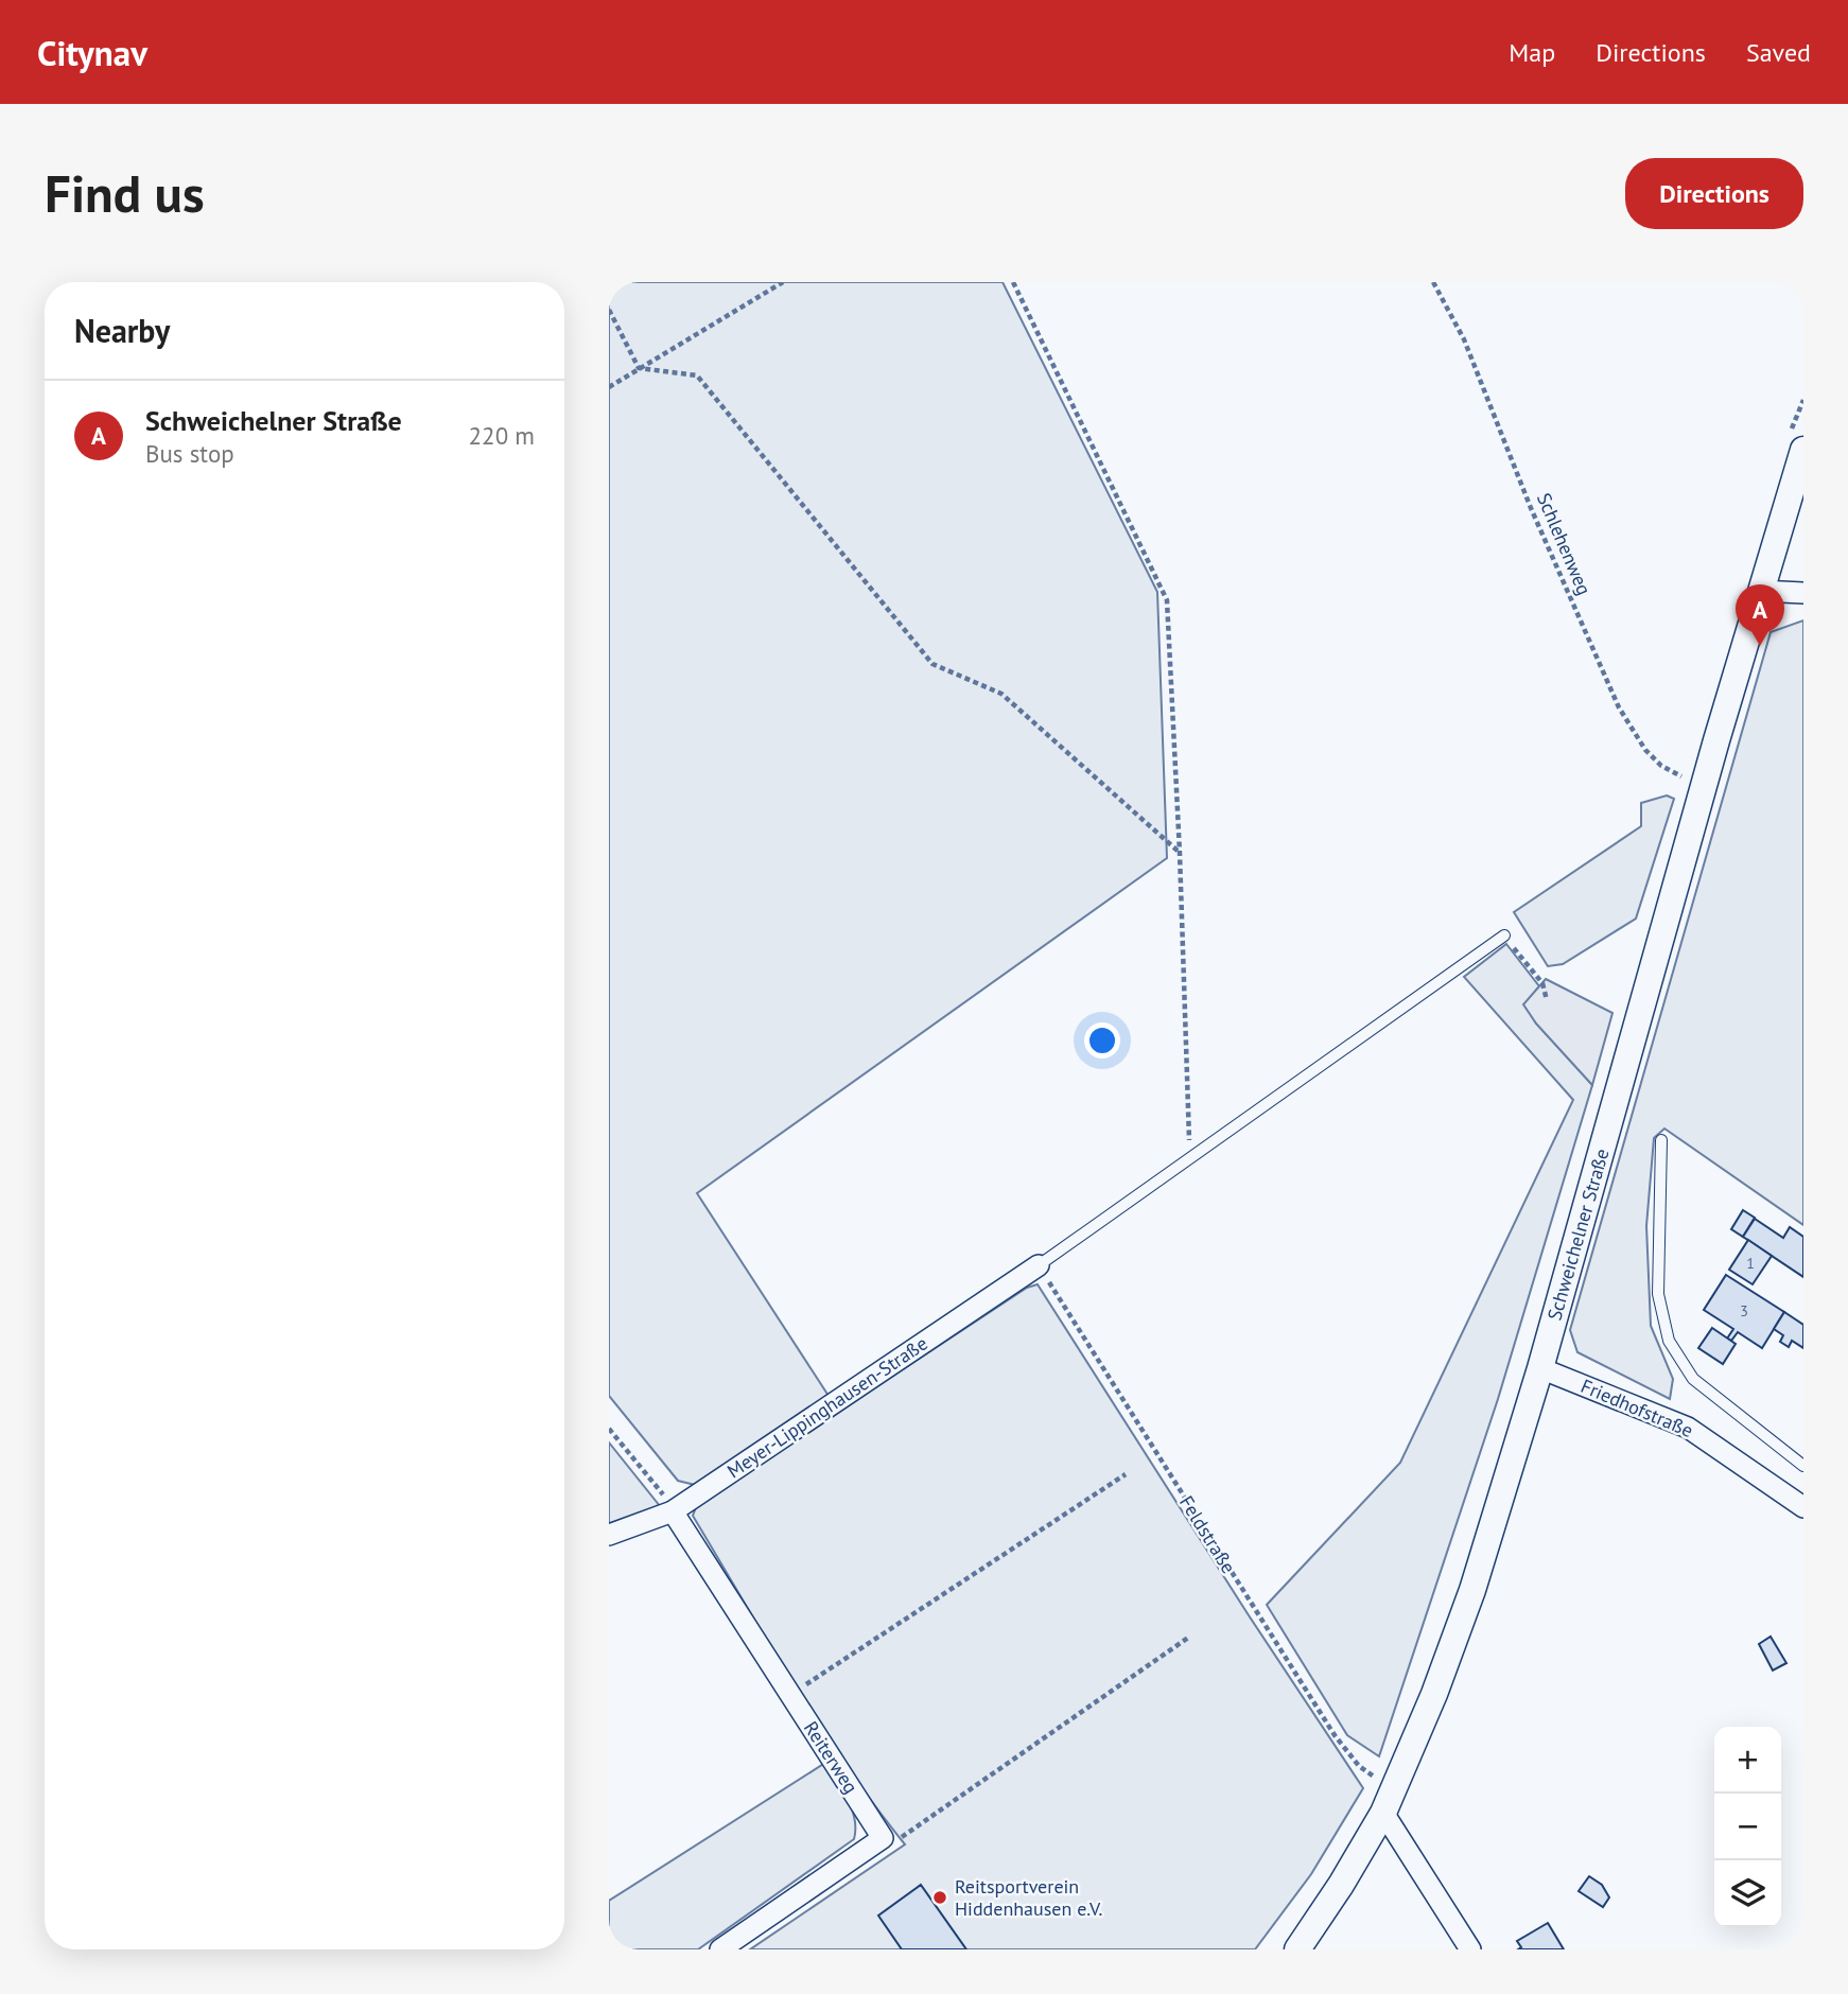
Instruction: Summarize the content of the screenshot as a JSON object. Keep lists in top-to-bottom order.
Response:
{
  "streets": {
    "street": [
      "Schweichelner Straße",
      "Meyer-Lippinghausen-Straße",
      "Friedhofstraße",
      "Reiterweg"
    ],
    "path": ["Schlehenweg", "Feldstraße"]
  },
  "crossings": [
    ["Schlehenweg", "Schweichelner Straße"],
    ["Schweichelner Straße", "Friedhofstraße"],
    ["Schweichelner Straße", "Feldstraße"],
    ["Meyer-Lippinghausen-Straße", "Feldstraße"],
    ["Meyer-Lippinghausen-Straße", "Reiterweg"]
  ],
  "places": ["Reitsportverein Hiddenhausen e.V."],
  "house_numbers": ["1", "3"],
  "page": {
    "header": "Citynav",
    "nav": ["Map", "Directions", "Saved"],
    "buttons": "Directions",
    "title": "Find us",
    "heading": "Nearby",
    "list": [
      {
        "mark": "A",
        "name": "Schweichelner Straße",
        "note": "Bus stop",
        "value": "220 m"
      }
    ],
    "pins": "A",
    "map_buttons": ["+", "−"]
  }
}
